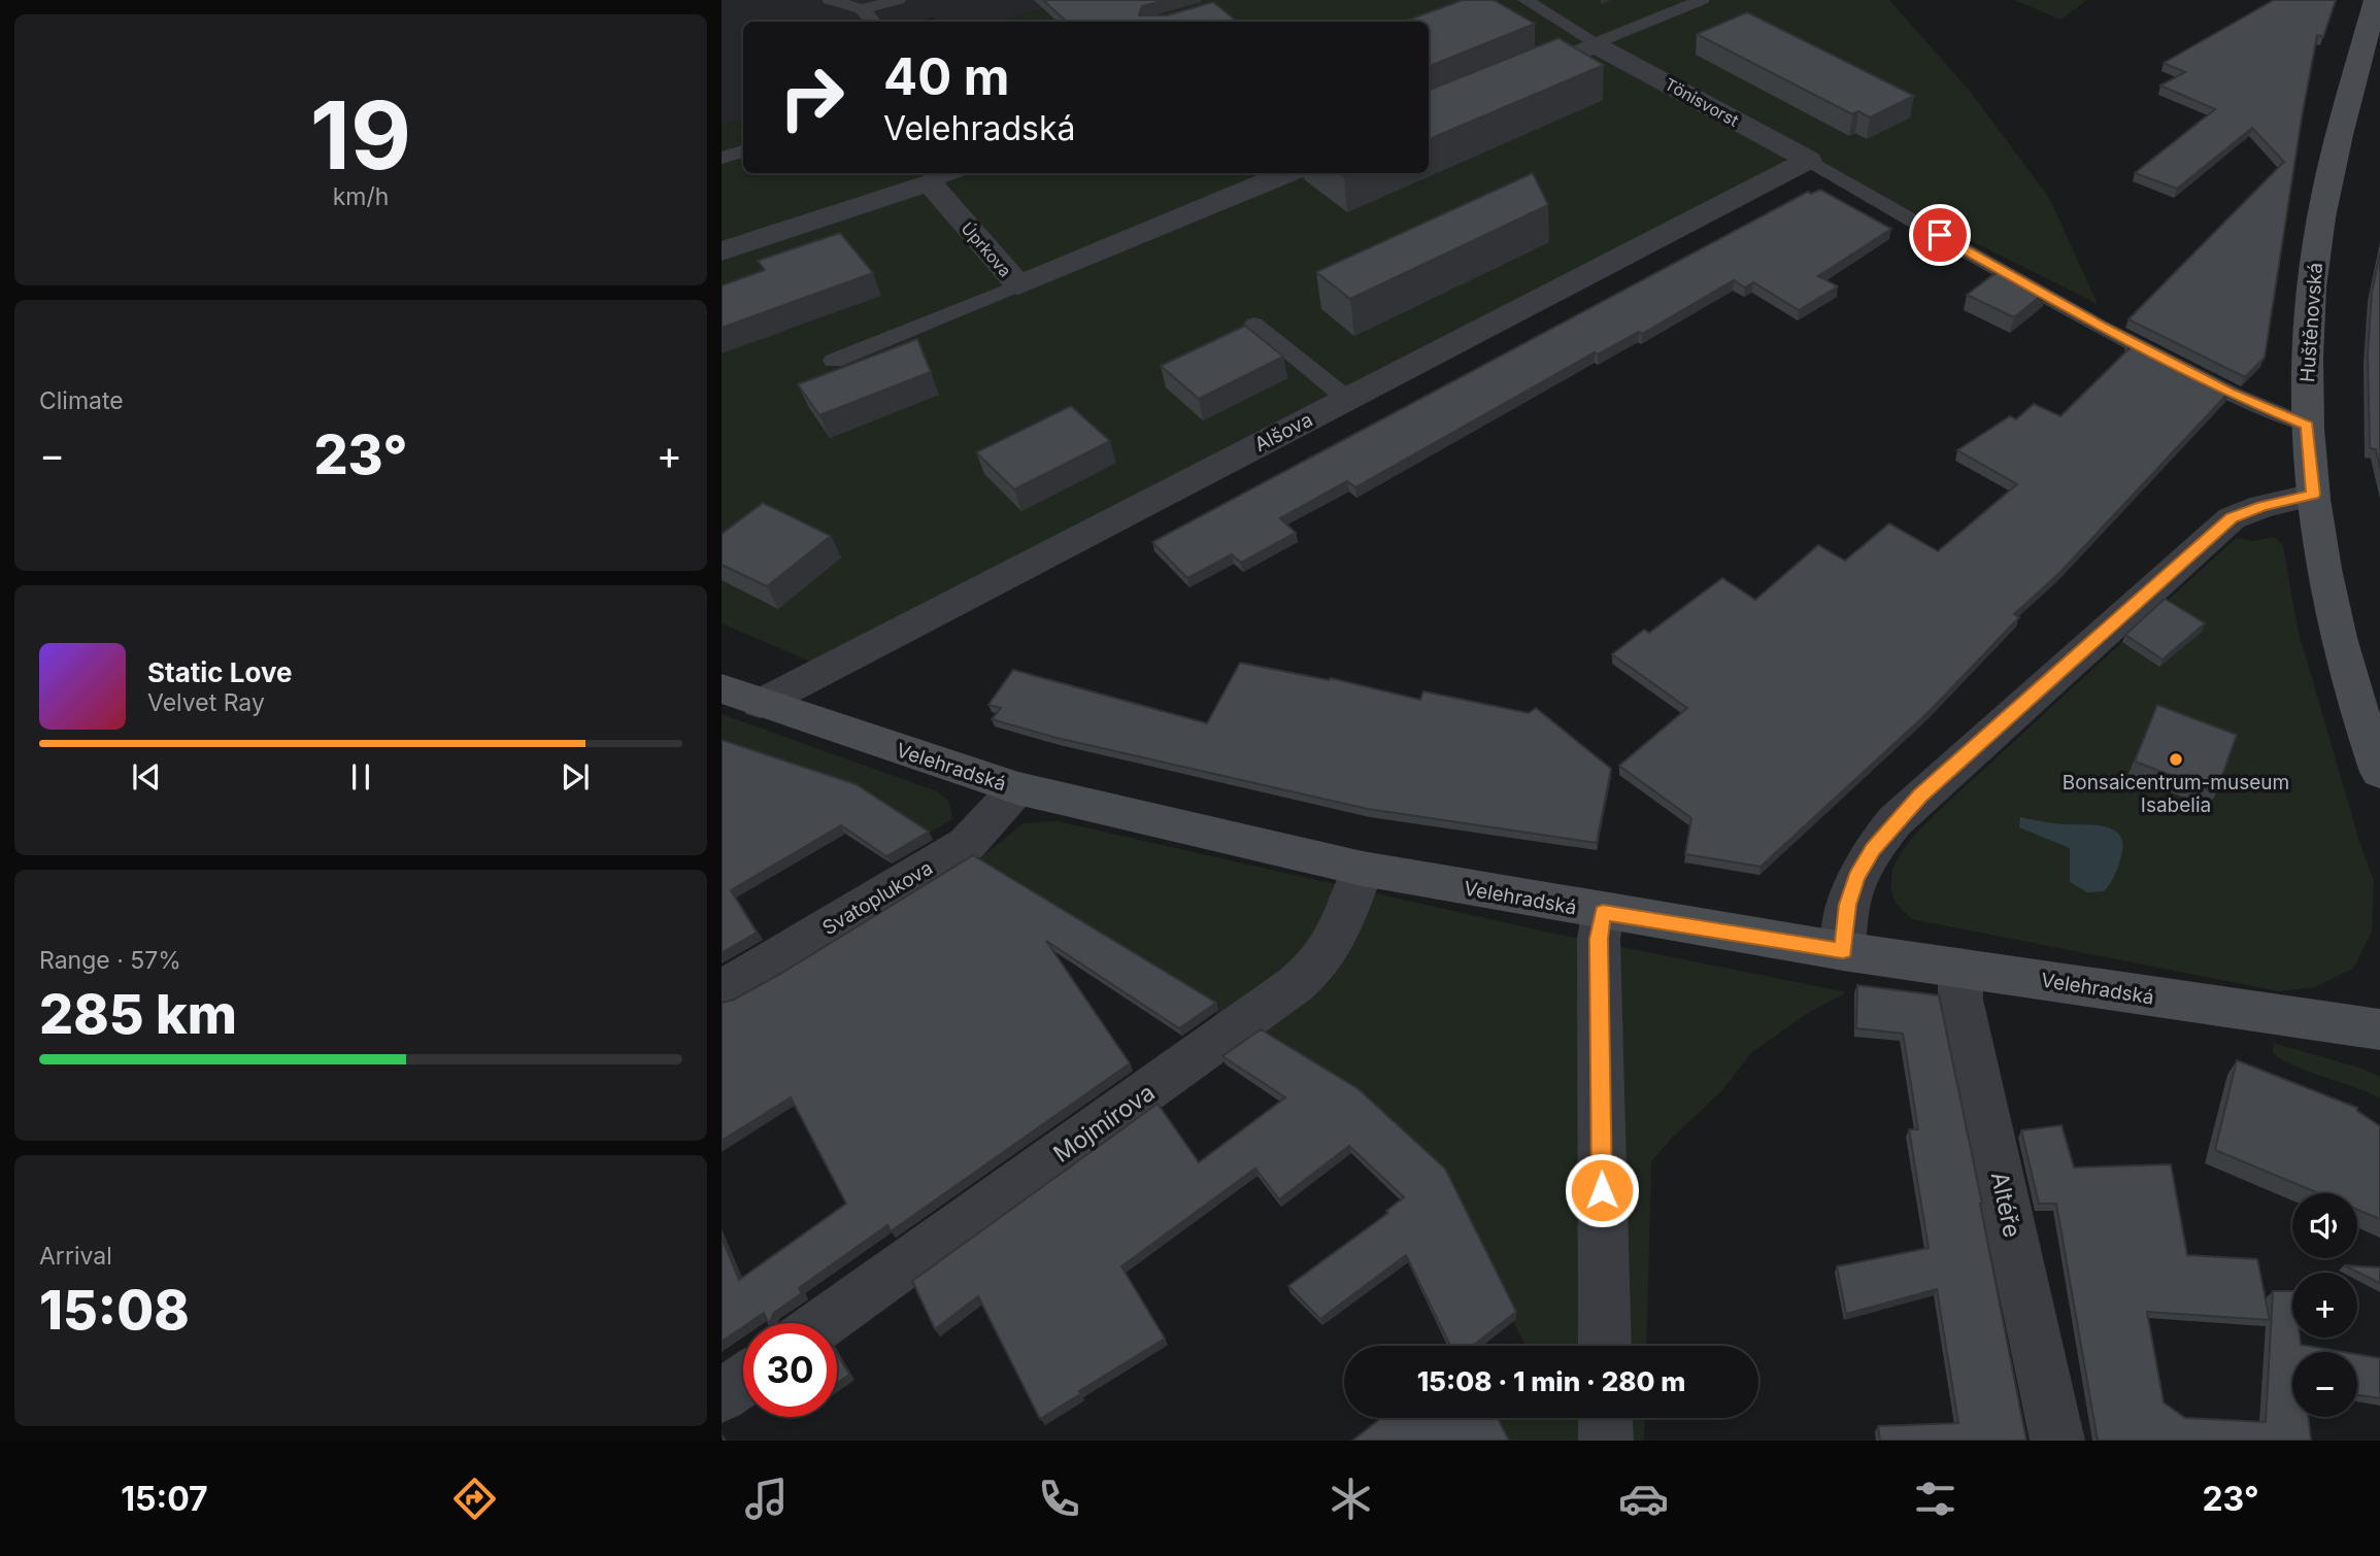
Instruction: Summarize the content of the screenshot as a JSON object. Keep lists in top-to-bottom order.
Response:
{
  "streets": {
    "street": [
      "Tönisvorst",
      "Úprkova",
      "Huštěnovská",
      "Alšova",
      "Velehradská",
      "Svatoplukova",
      "Mojmírova",
      "Altéře"
    ]
  },
  "crossings": [
    ["Tönisvorst", "Alšova"],
    ["Alšova", "Velehradská"],
    ["Velehradská", "Svatoplukova"],
    ["Velehradská", "Mojmírova"],
    ["Velehradská", "Altéře"]
  ],
  "places": ["Bonsaicentrum-museum Isabelia"],
  "page": {
    "tile": [
      ["19", "km/h"],
      "Climate",
      ["Range · 57%", "285 km"],
      ["Arrival", "15:08"]
    ],
    "turn": ["40 m", "Velehradská"],
    "heat": ["−", "23°", "+"],
    "song": ["Static Love", "Velvet Ray"],
    "map_buttons": ["+", "−"],
    "limit": "30",
    "trip": "15:08 · 1 min · 280 m",
    "tabs": ["15:07", "23°"]
  }
}
